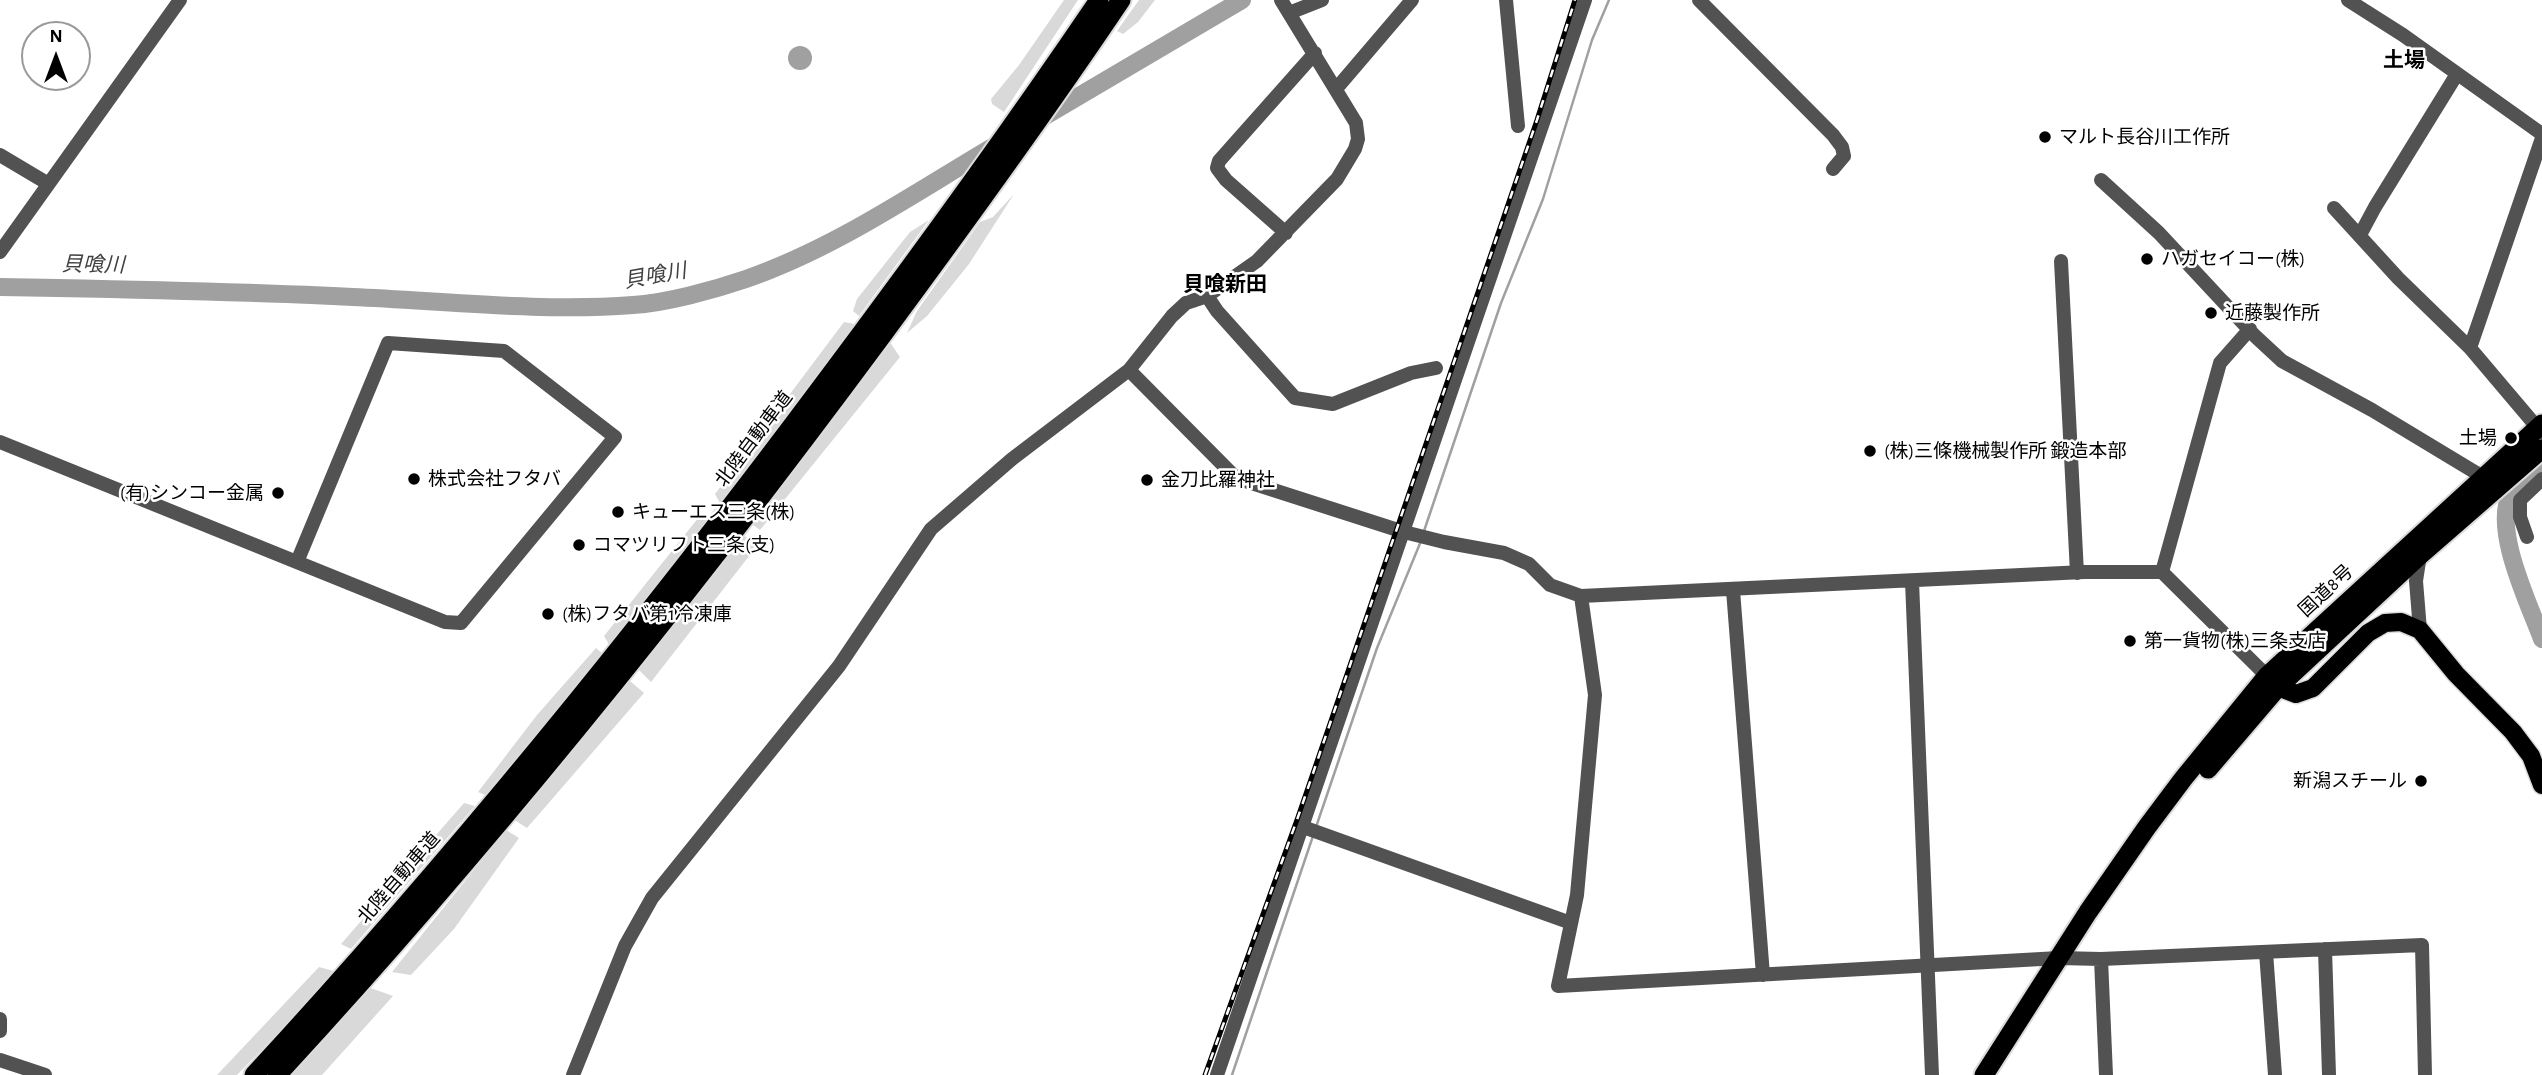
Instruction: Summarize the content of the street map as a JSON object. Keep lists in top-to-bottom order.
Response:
{
  "streets": {
    "highway": ["北陸自動車道", "国道8号"]
  },
  "districts": ["土場", "貝喰新田"],
  "water": ["貝喰川"],
  "places": [
    "マルト長谷川工作所",
    "ハガセイコー(株)",
    "近藤製作所",
    "土場",
    "(株)三條機械製作所 鍛造本部",
    "株式会社フタバ",
    "金刀比羅神社",
    "(有)シンコー金属",
    "キューエス三条(株)",
    "コマツリフト三条(支)",
    "(株)フタバ第1冷凍庫",
    "第一貨物(株)三条支店",
    "新潟スチール"
  ],
  "north": "top"
}
